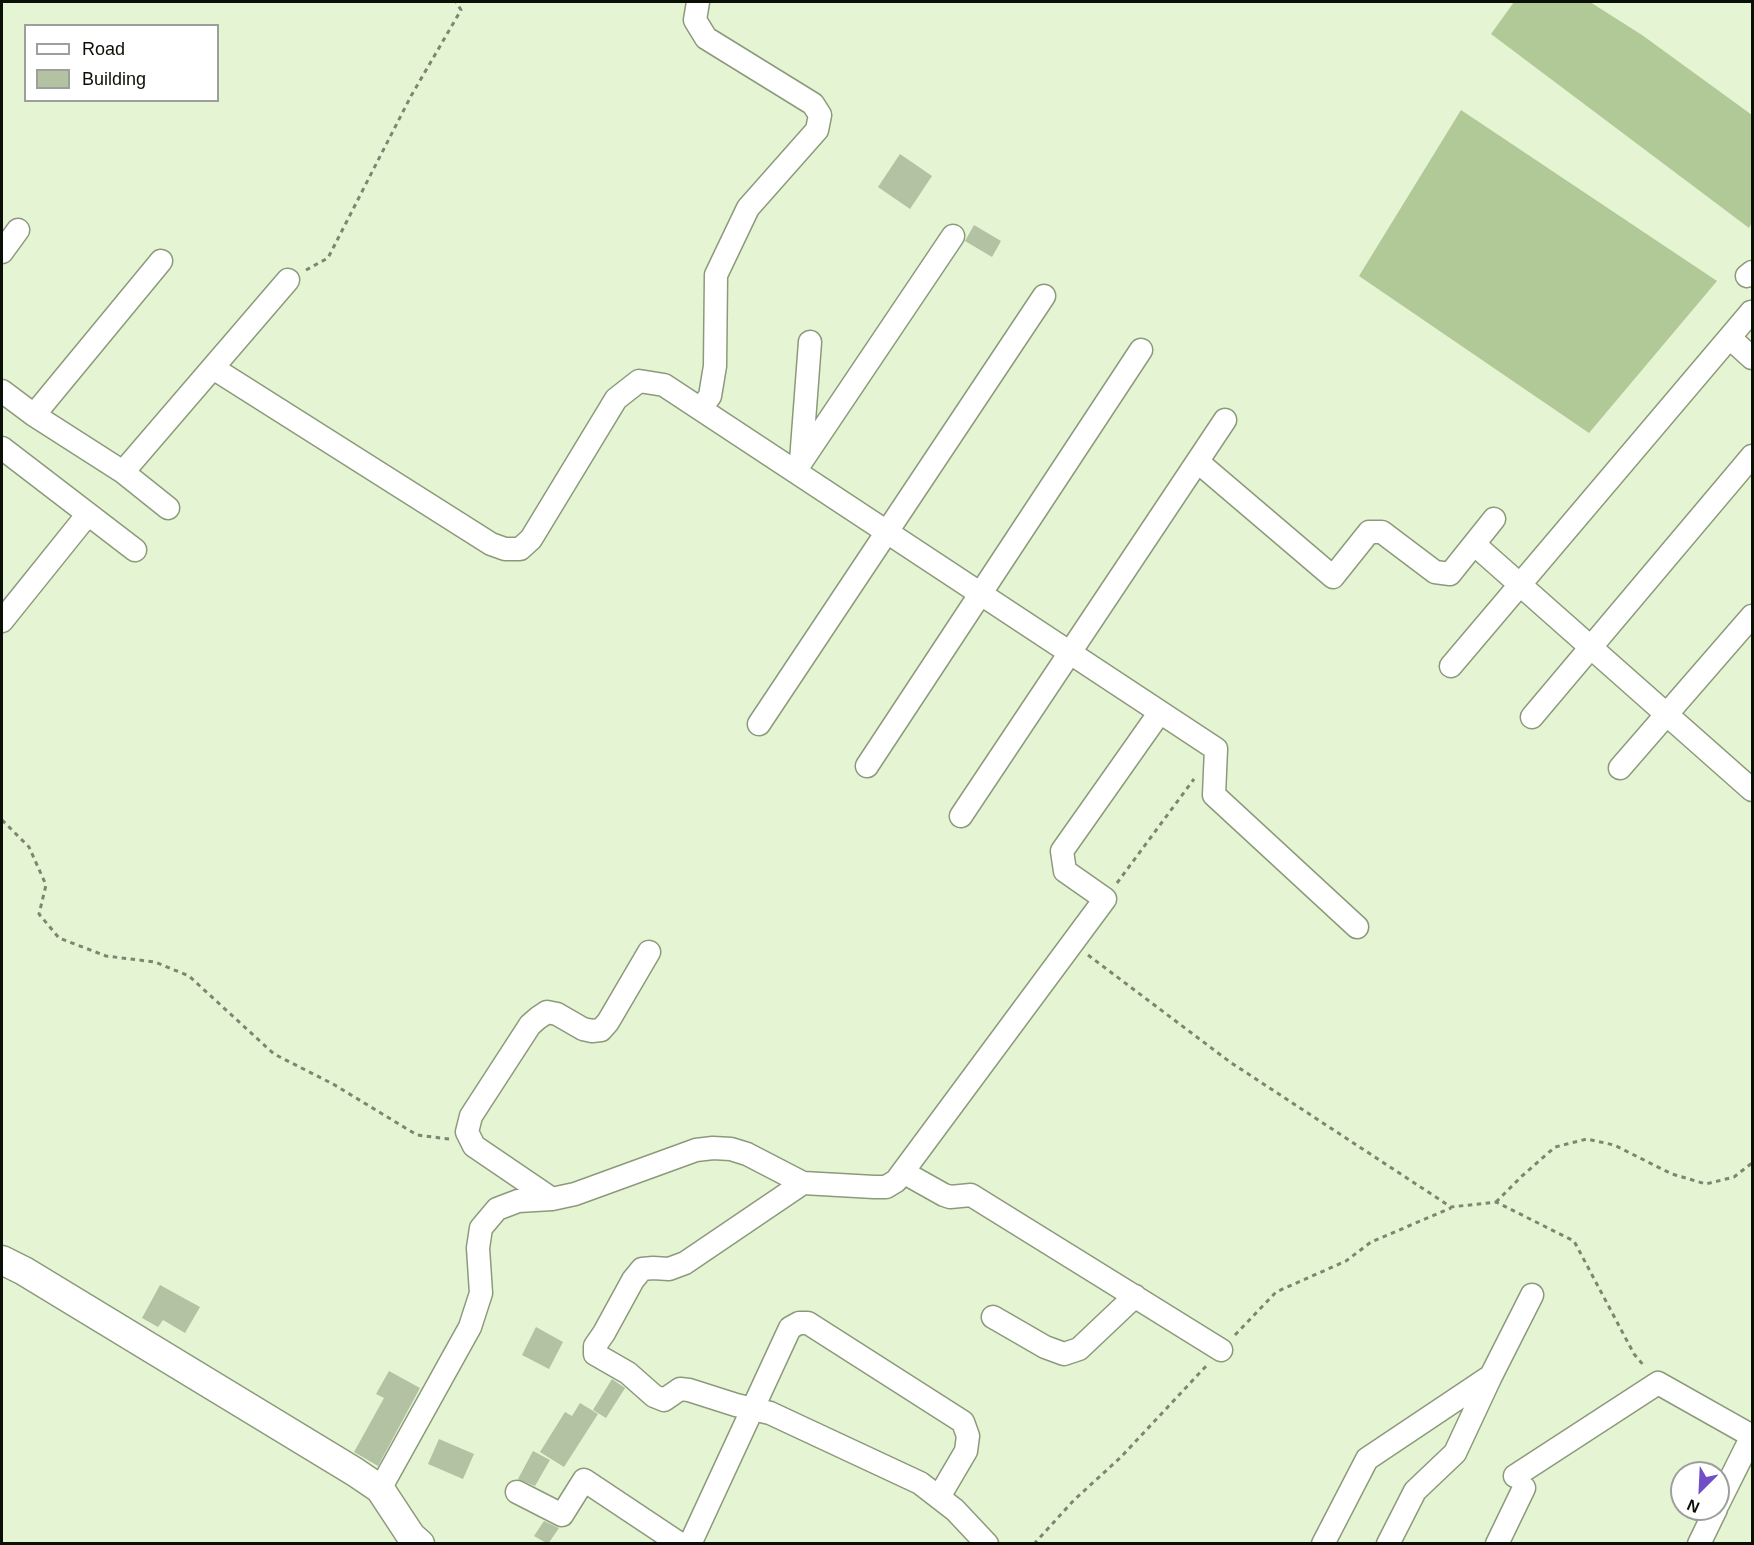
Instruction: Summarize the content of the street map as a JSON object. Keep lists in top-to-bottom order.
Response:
{
  "legend": ["Road", "Building"],
  "north": "bottom left"
}
